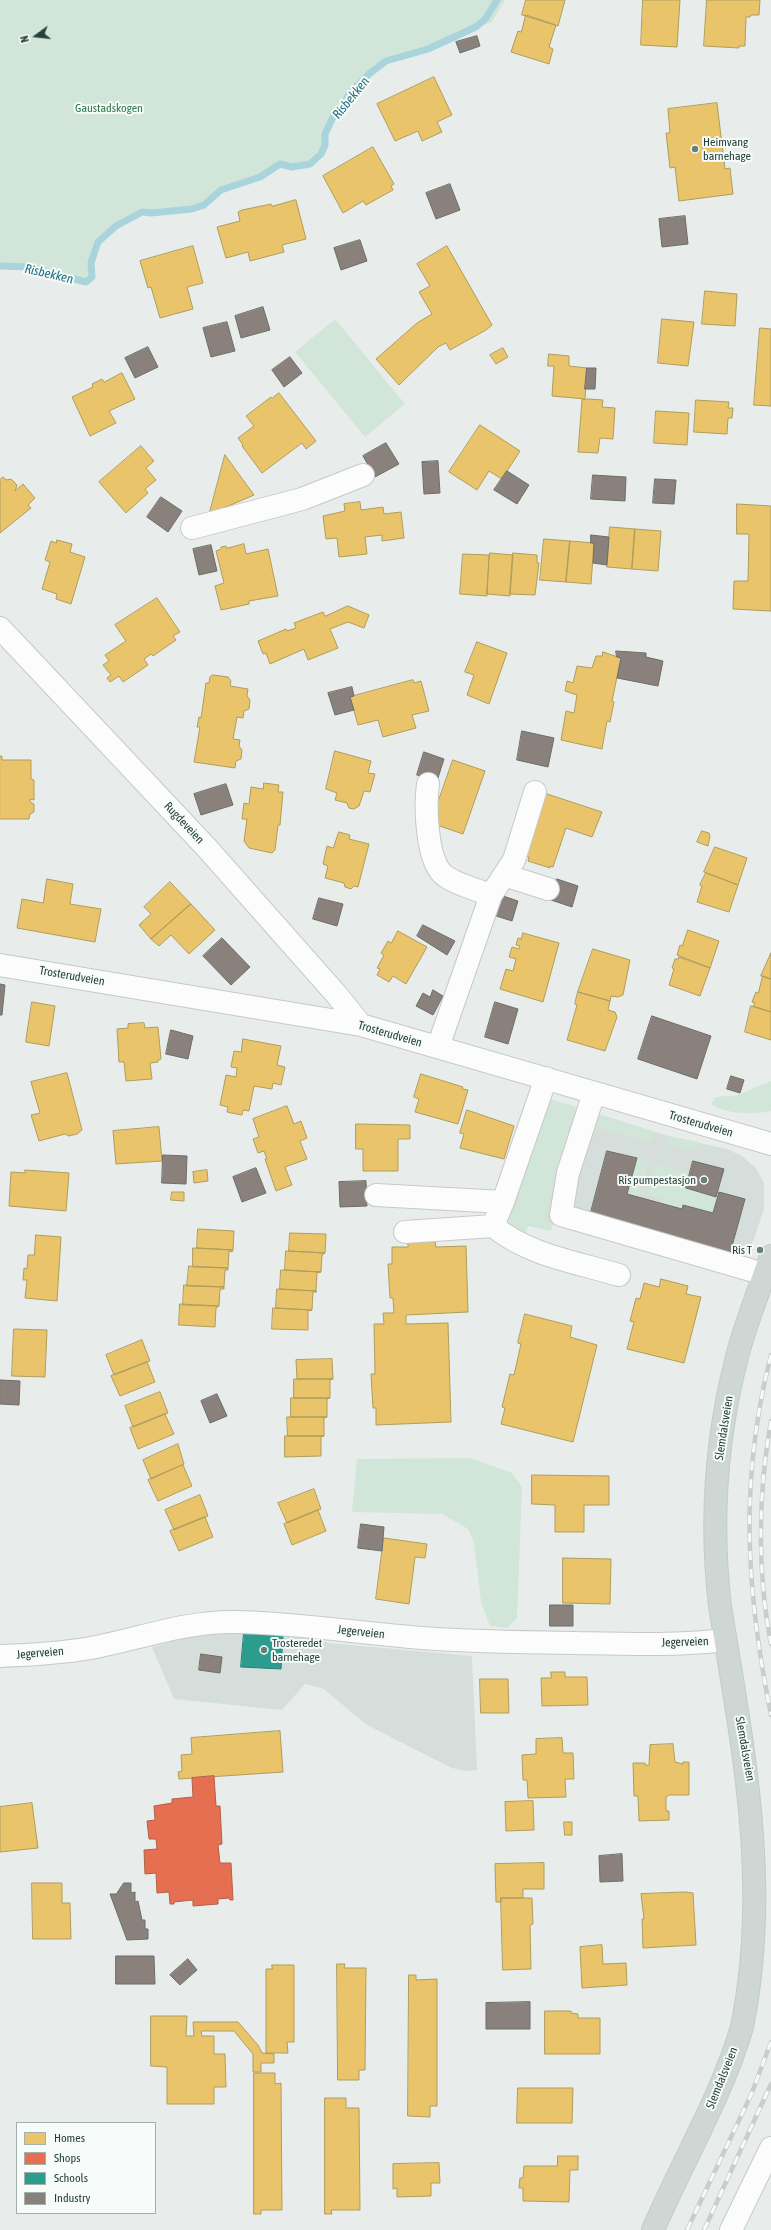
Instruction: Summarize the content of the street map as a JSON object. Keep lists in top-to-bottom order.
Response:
{
  "streets": {
    "main road": ["Slemdalsveien"],
    "street": ["Rugdeveien", "Trosterudveien", "Jegerveien"]
  },
  "crossings": [
    ["Rugdeveien", "Trosterudveien"],
    ["Slemdalsveien", "Jegerveien"]
  ],
  "water": ["Risbekken"],
  "parks": ["Gaustadskogen"],
  "places": [
    "Heimvang barnehage",
    "Ris pumpestasjon",
    "Ris T",
    "Trosteredet barnehage"
  ],
  "legend": [
    "Homes",
    "Shops",
    "Schools",
    "Industry"
  ],
  "north": "left"
}
